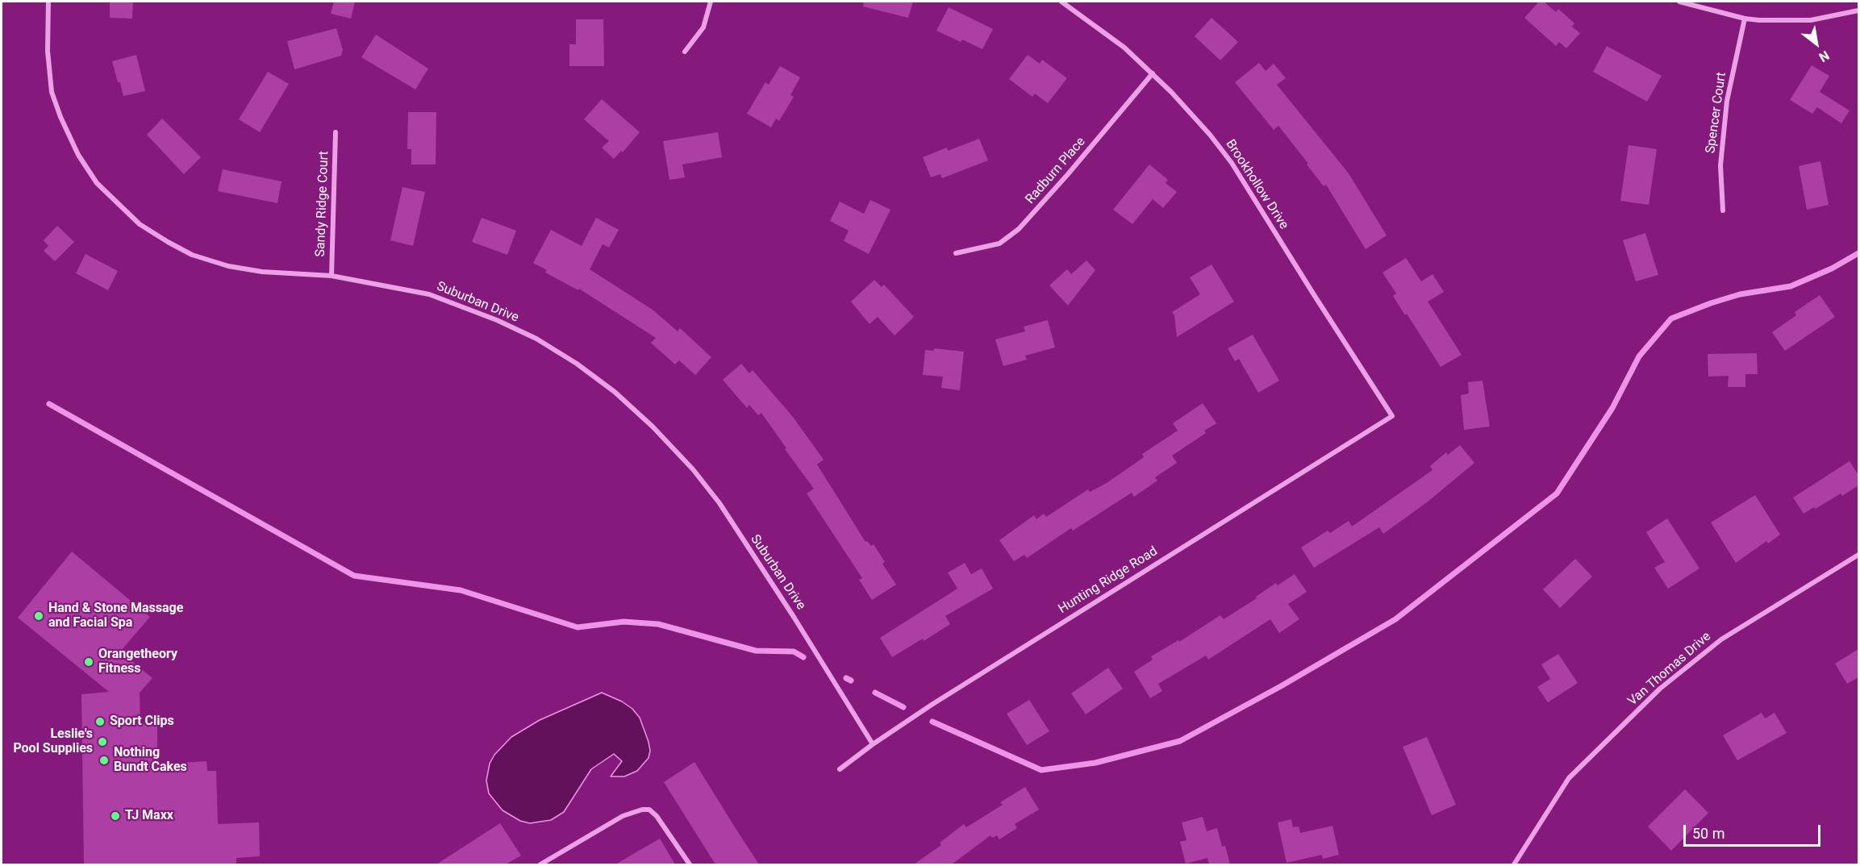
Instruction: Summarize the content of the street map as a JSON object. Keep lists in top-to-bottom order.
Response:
{
  "streets": {
    "street": [
      "Spencer Court",
      "Radburn Place",
      "Brookhollow Drive",
      "Sandy Ridge Court",
      "Suburban Drive",
      "Hunting Ridge Road",
      "Van Thomas Drive"
    ]
  },
  "crossings": [
    ["Radburn Place", "Brookhollow Drive"],
    ["Brookhollow Drive", "Hunting Ridge Road"],
    ["Sandy Ridge Court", "Suburban Drive"],
    ["Suburban Drive", "Hunting Ridge Road"]
  ],
  "places": [
    "Hand & Stone Massage and Facial Spa",
    "Orangetheory Fitness",
    "Sport Clips",
    "Leslie's Pool Supplies",
    "Nothing Bundt Cakes",
    "TJ Maxx"
  ],
  "scale_bar": "50 m",
  "north": "bottom right"
}
